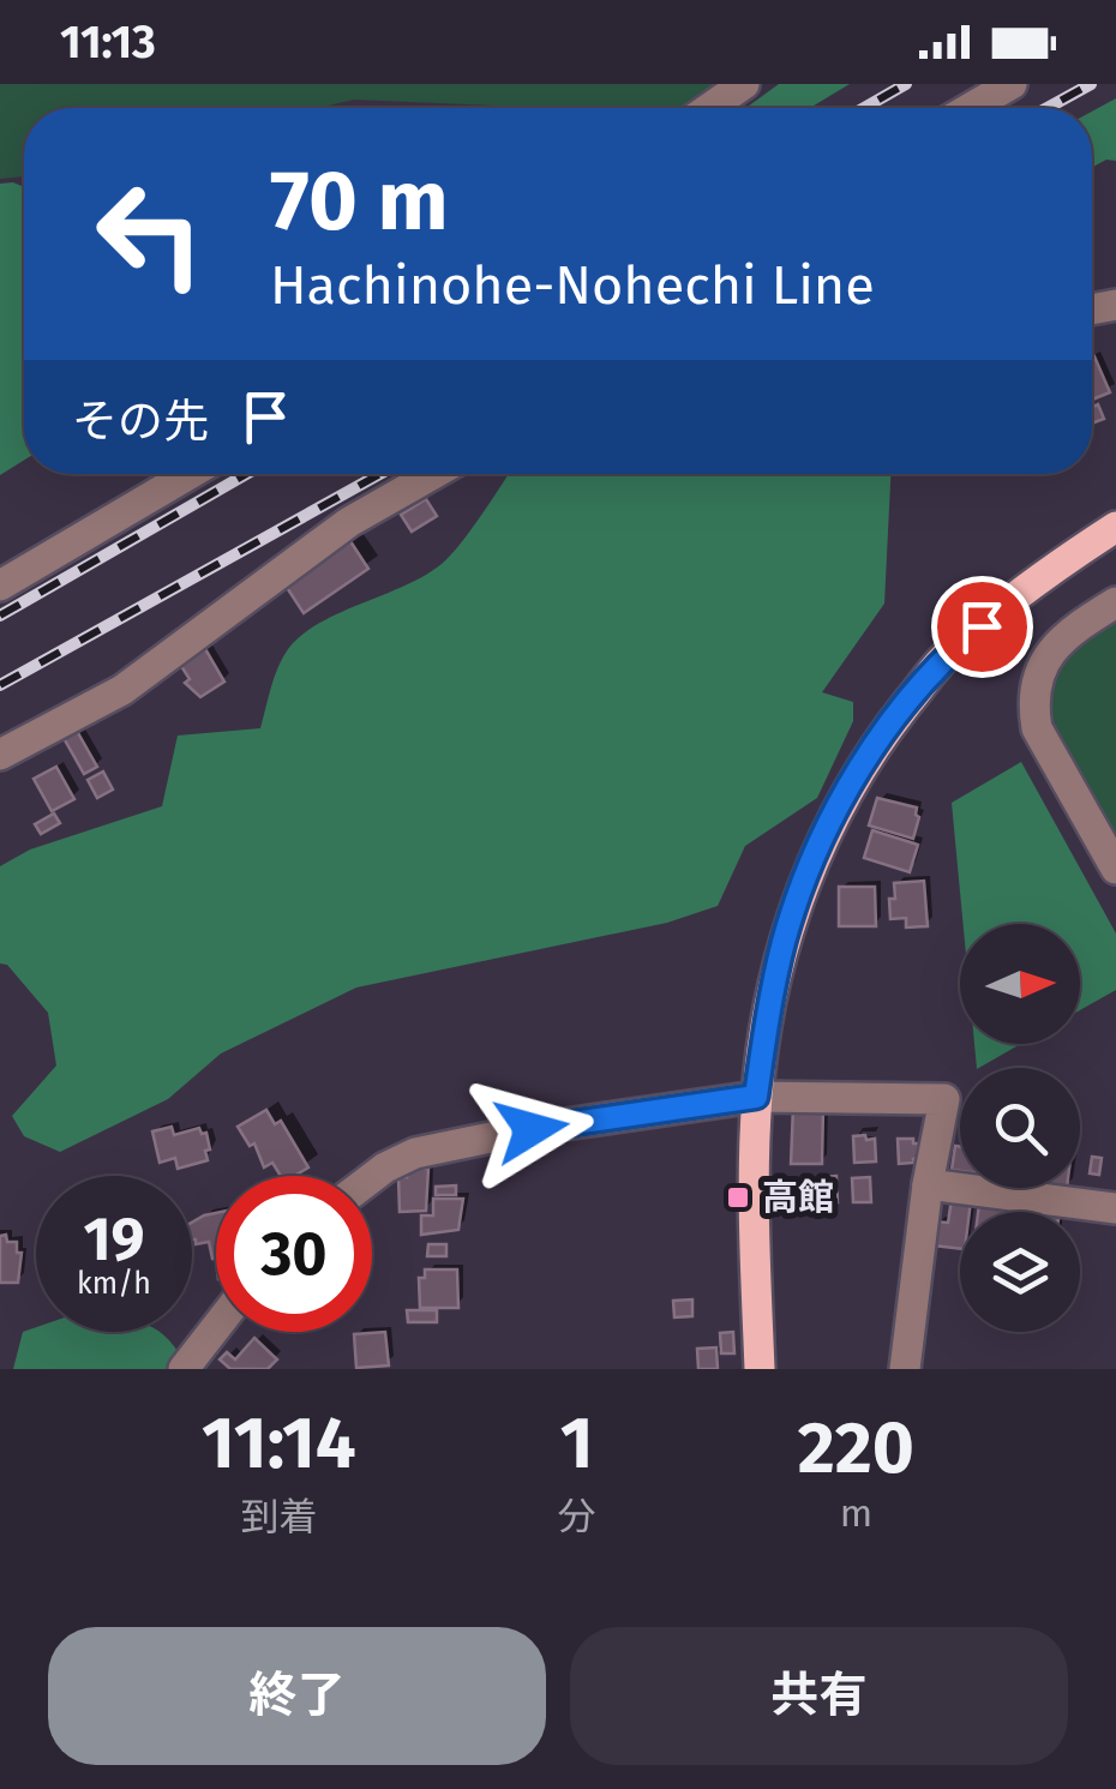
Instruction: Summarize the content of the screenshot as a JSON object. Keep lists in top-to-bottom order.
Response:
{
  "places": {
    "transit": ["高館"]
  },
  "north": "right",
  "page": {
    "status": "11:13",
    "turn": ["70 m", "Hachinohe-Nohechi Line"],
    "then": "その先",
    "speed": "19 km/h",
    "limit": "30",
    "eta": [
      "11:14",
      "到着",
      "1",
      "分",
      "220",
      "m"
    ],
    "buttons": ["終了", "共有"]
  }
}
